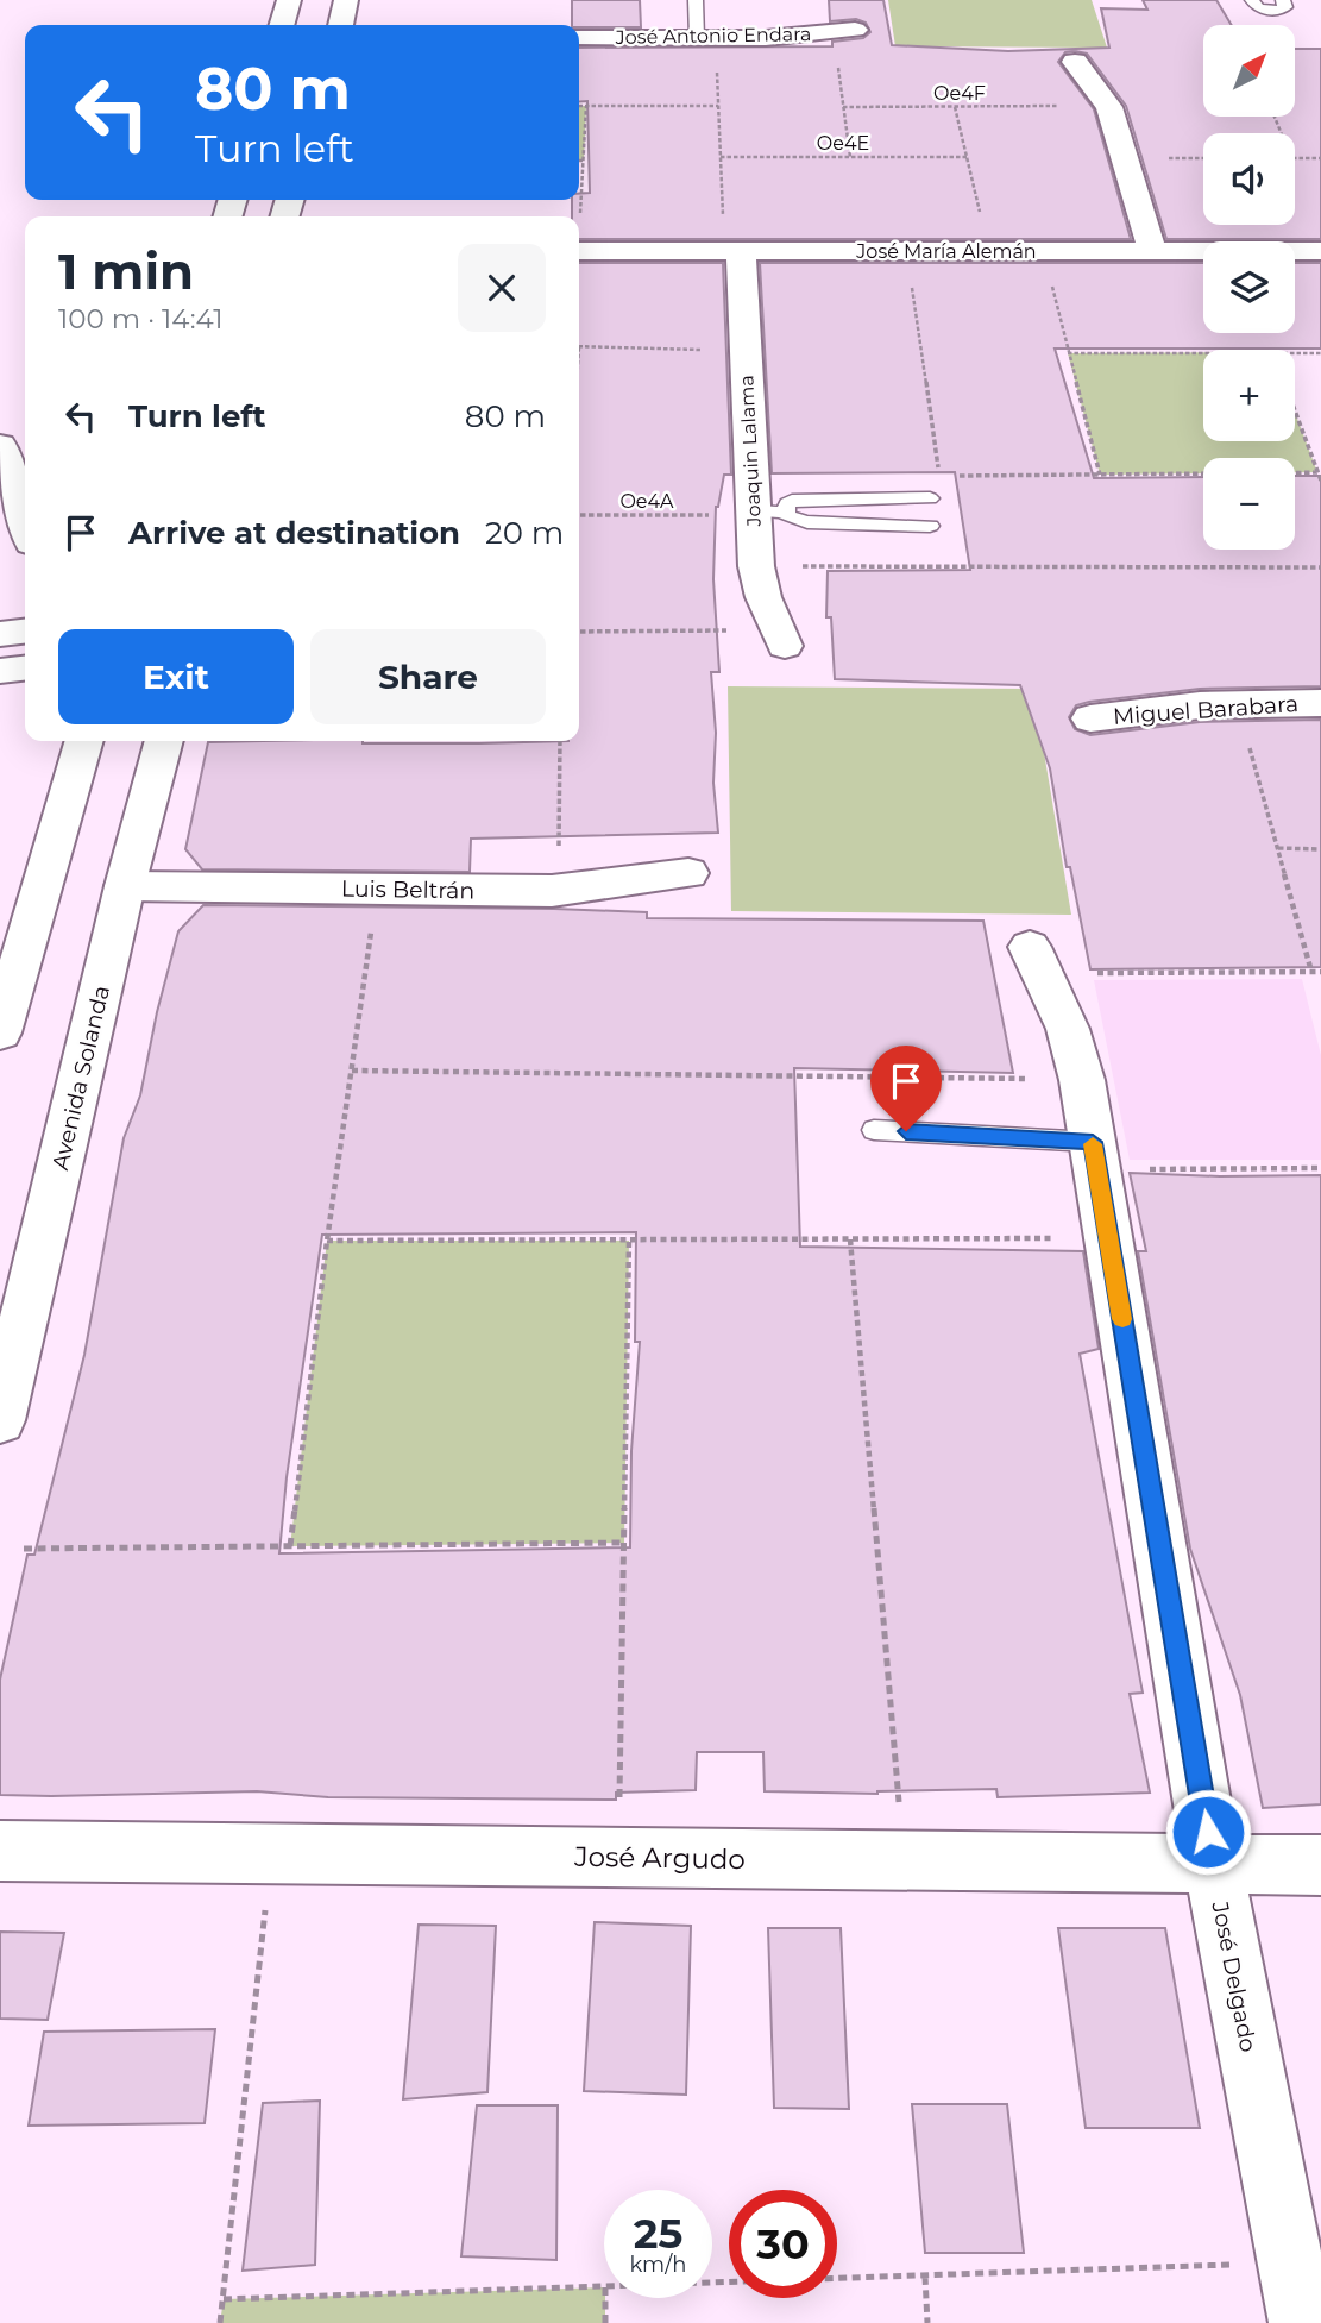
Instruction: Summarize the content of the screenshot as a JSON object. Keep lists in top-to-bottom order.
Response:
{
  "streets": {
    "street": [
      "José Antonio Endara",
      "José María Alemán",
      "Joaquin Lalama",
      "Miguel Barabara",
      "Luis Beltrán",
      "Avenida Solanda",
      "José Argudo",
      "José Delgado"
    ],
    "path": ["Oe4F", "Oe4E", "Oe4A"]
  },
  "crossings": [
    ["José María Alemán", "Joaquin Lalama"],
    ["Joaquin Lalama", "Oe4A"],
    ["Luis Beltrán", "Avenida Solanda"],
    ["José Argudo", "José Delgado"]
  ],
  "north": "top right",
  "page": {
    "map_buttons": ["+", "−"],
    "turn": ["80 m", "Turn left"],
    "heading": ["1 min", "100 m · 14:41"],
    "list": [
      {
        "name": "Turn left",
        "value": "80 m"
      },
      {
        "name": "Arrive at destination",
        "value": "20 m"
      }
    ],
    "buttons": ["Exit", "Share"],
    "speed": "25 km/h",
    "limit": "30"
  }
}
